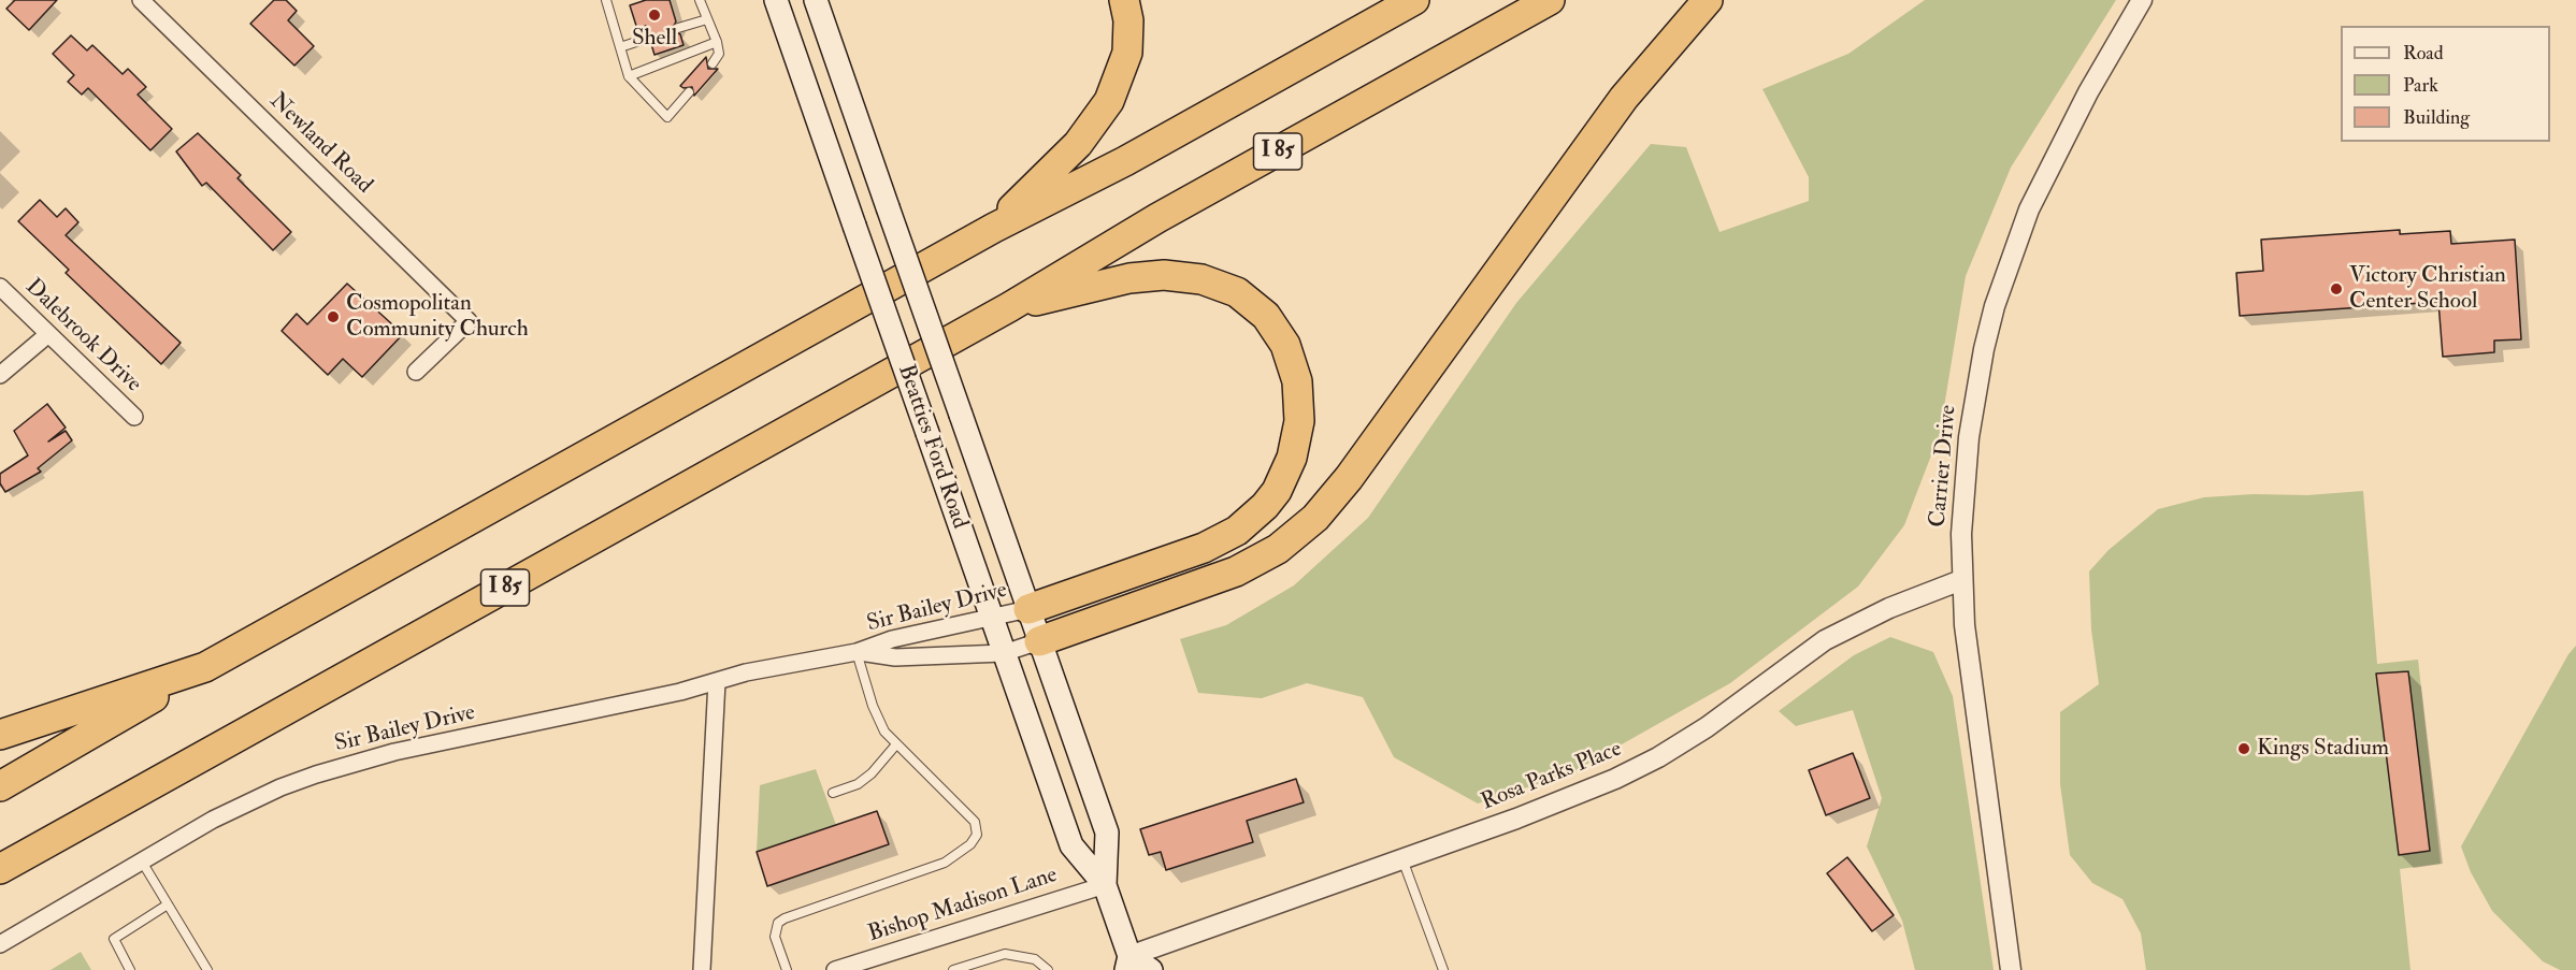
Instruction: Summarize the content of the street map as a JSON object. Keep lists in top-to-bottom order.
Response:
{
  "streets": {
    "highway": ["I 85"],
    "main road": ["Beatties Ford Road"],
    "street": [
      "Newland Road",
      "Dalebrook Drive",
      "Carrier Drive",
      "Sir Bailey Drive",
      "Rosa Parks Place",
      "Bishop Madison Lane"
    ]
  },
  "crossings": [
    ["Beatties Ford Road", "Sir Bailey Drive"],
    ["Beatties Ford Road", "Rosa Parks Place"],
    ["Beatties Ford Road", "Bishop Madison Lane"],
    ["Carrier Drive", "Rosa Parks Place"]
  ],
  "places": [
    "Shell",
    "Victory Christian Center School",
    "Cosmopolitan Community Church",
    "Kings Stadium"
  ],
  "legend": ["Road", "Park", "Building"]
}
